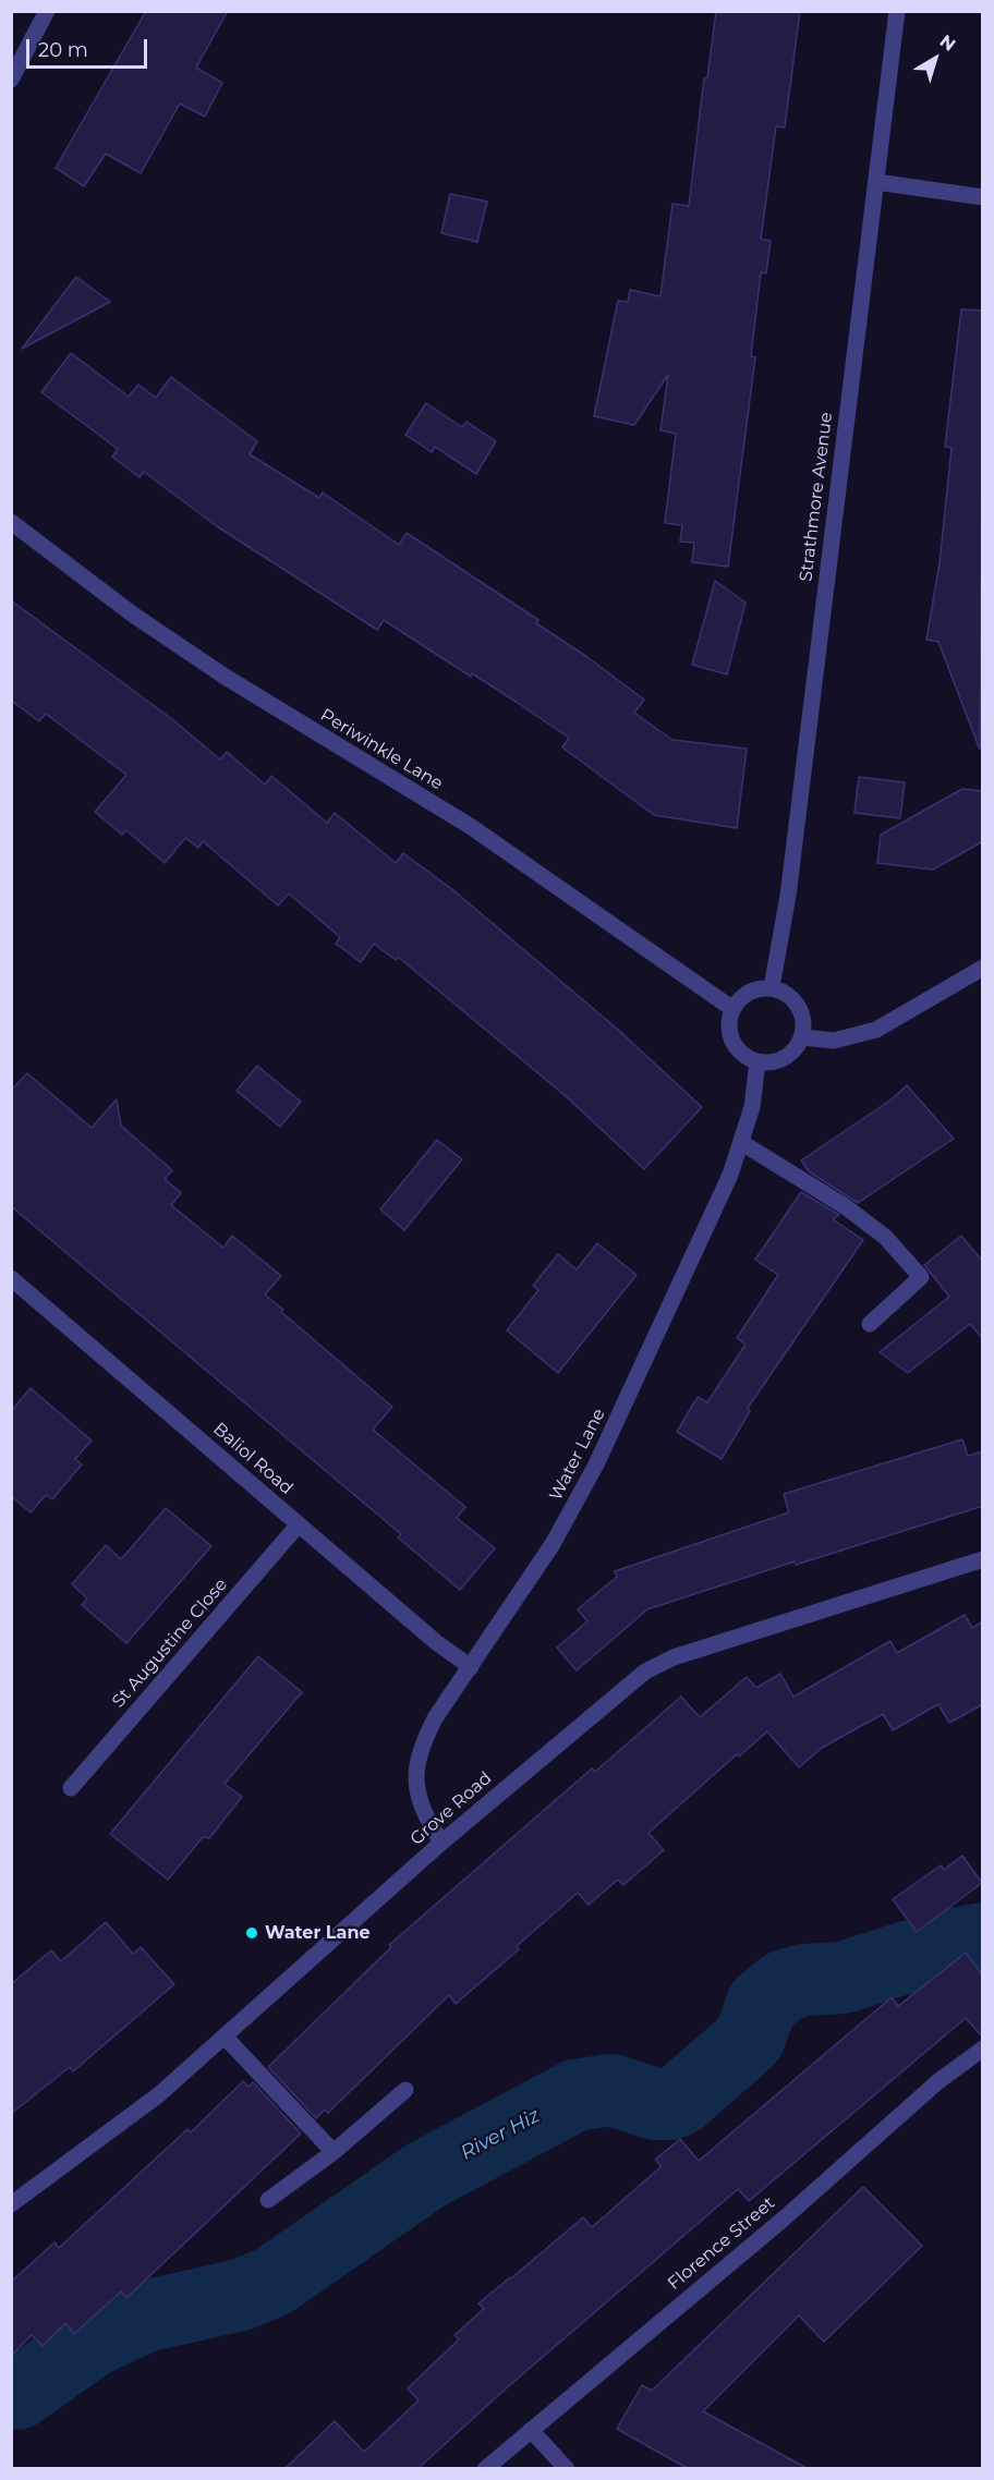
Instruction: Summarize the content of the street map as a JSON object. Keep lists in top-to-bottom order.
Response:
{
  "streets": {
    "street": [
      "Strathmore Avenue",
      "Periwinkle Lane",
      "Water Lane",
      "Baliol Road",
      "St Augustine Close",
      "Grove Road",
      "Florence Street"
    ]
  },
  "crossings": [
    ["Strathmore Avenue", "Periwinkle Lane"],
    ["Strathmore Avenue", "Water Lane"],
    ["Periwinkle Lane", "Water Lane"],
    ["Water Lane", "Baliol Road"],
    ["Water Lane", "Grove Road"],
    ["Baliol Road", "St Augustine Close"]
  ],
  "water": ["River Hiz"],
  "places": ["Water Lane"],
  "scale_bar": "20 m",
  "north": "top right"
}
